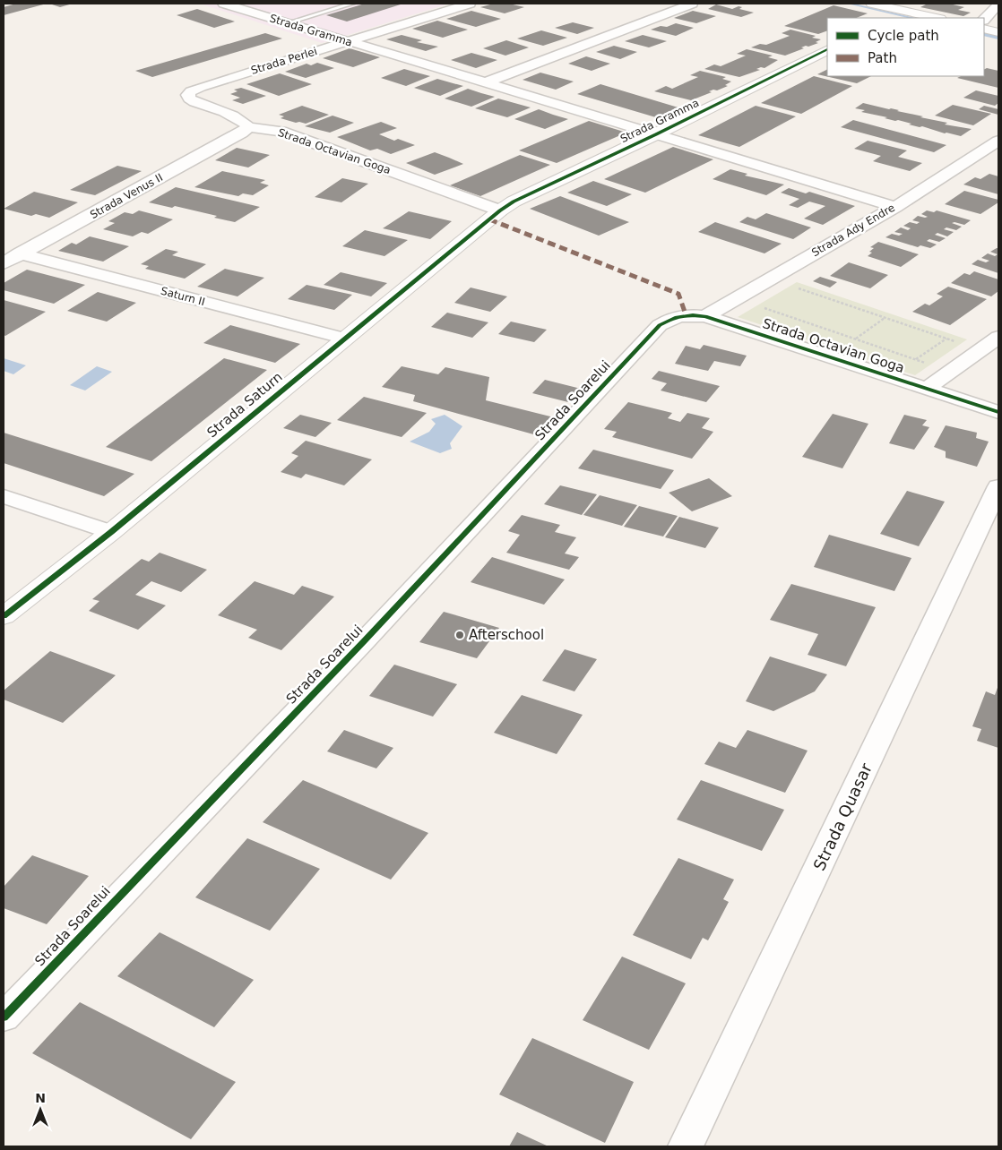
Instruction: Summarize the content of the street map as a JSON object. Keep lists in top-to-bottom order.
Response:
{
  "streets": {
    "street": [
      "Strada Gramma",
      "Strada Perlei",
      "Strada Octavian Goga",
      "Strada Venus II",
      "Strada Ady Endre",
      "Saturn II",
      "Strada Soarelui",
      "Strada Saturn",
      "Strada Quasar"
    ]
  },
  "crossings": [
    ["Strada Gramma", "Strada Perlei"],
    ["Strada Gramma", "Strada Octavian Goga"],
    ["Strada Gramma", "Strada Ady Endre"],
    ["Strada Gramma", "Strada Saturn"],
    ["Strada Perlei", "Strada Octavian Goga"],
    ["Strada Octavian Goga", "Strada Venus II"],
    ["Strada Octavian Goga", "Strada Ady Endre"],
    ["Strada Octavian Goga", "Strada Soarelui"],
    ["Strada Octavian Goga", "Strada Saturn"],
    ["Strada Venus II", "Saturn II"],
    ["Saturn II", "Strada Saturn"]
  ],
  "places": ["Afterschool"],
  "legend": ["Cycle path", "Path"],
  "north": "top"
}
